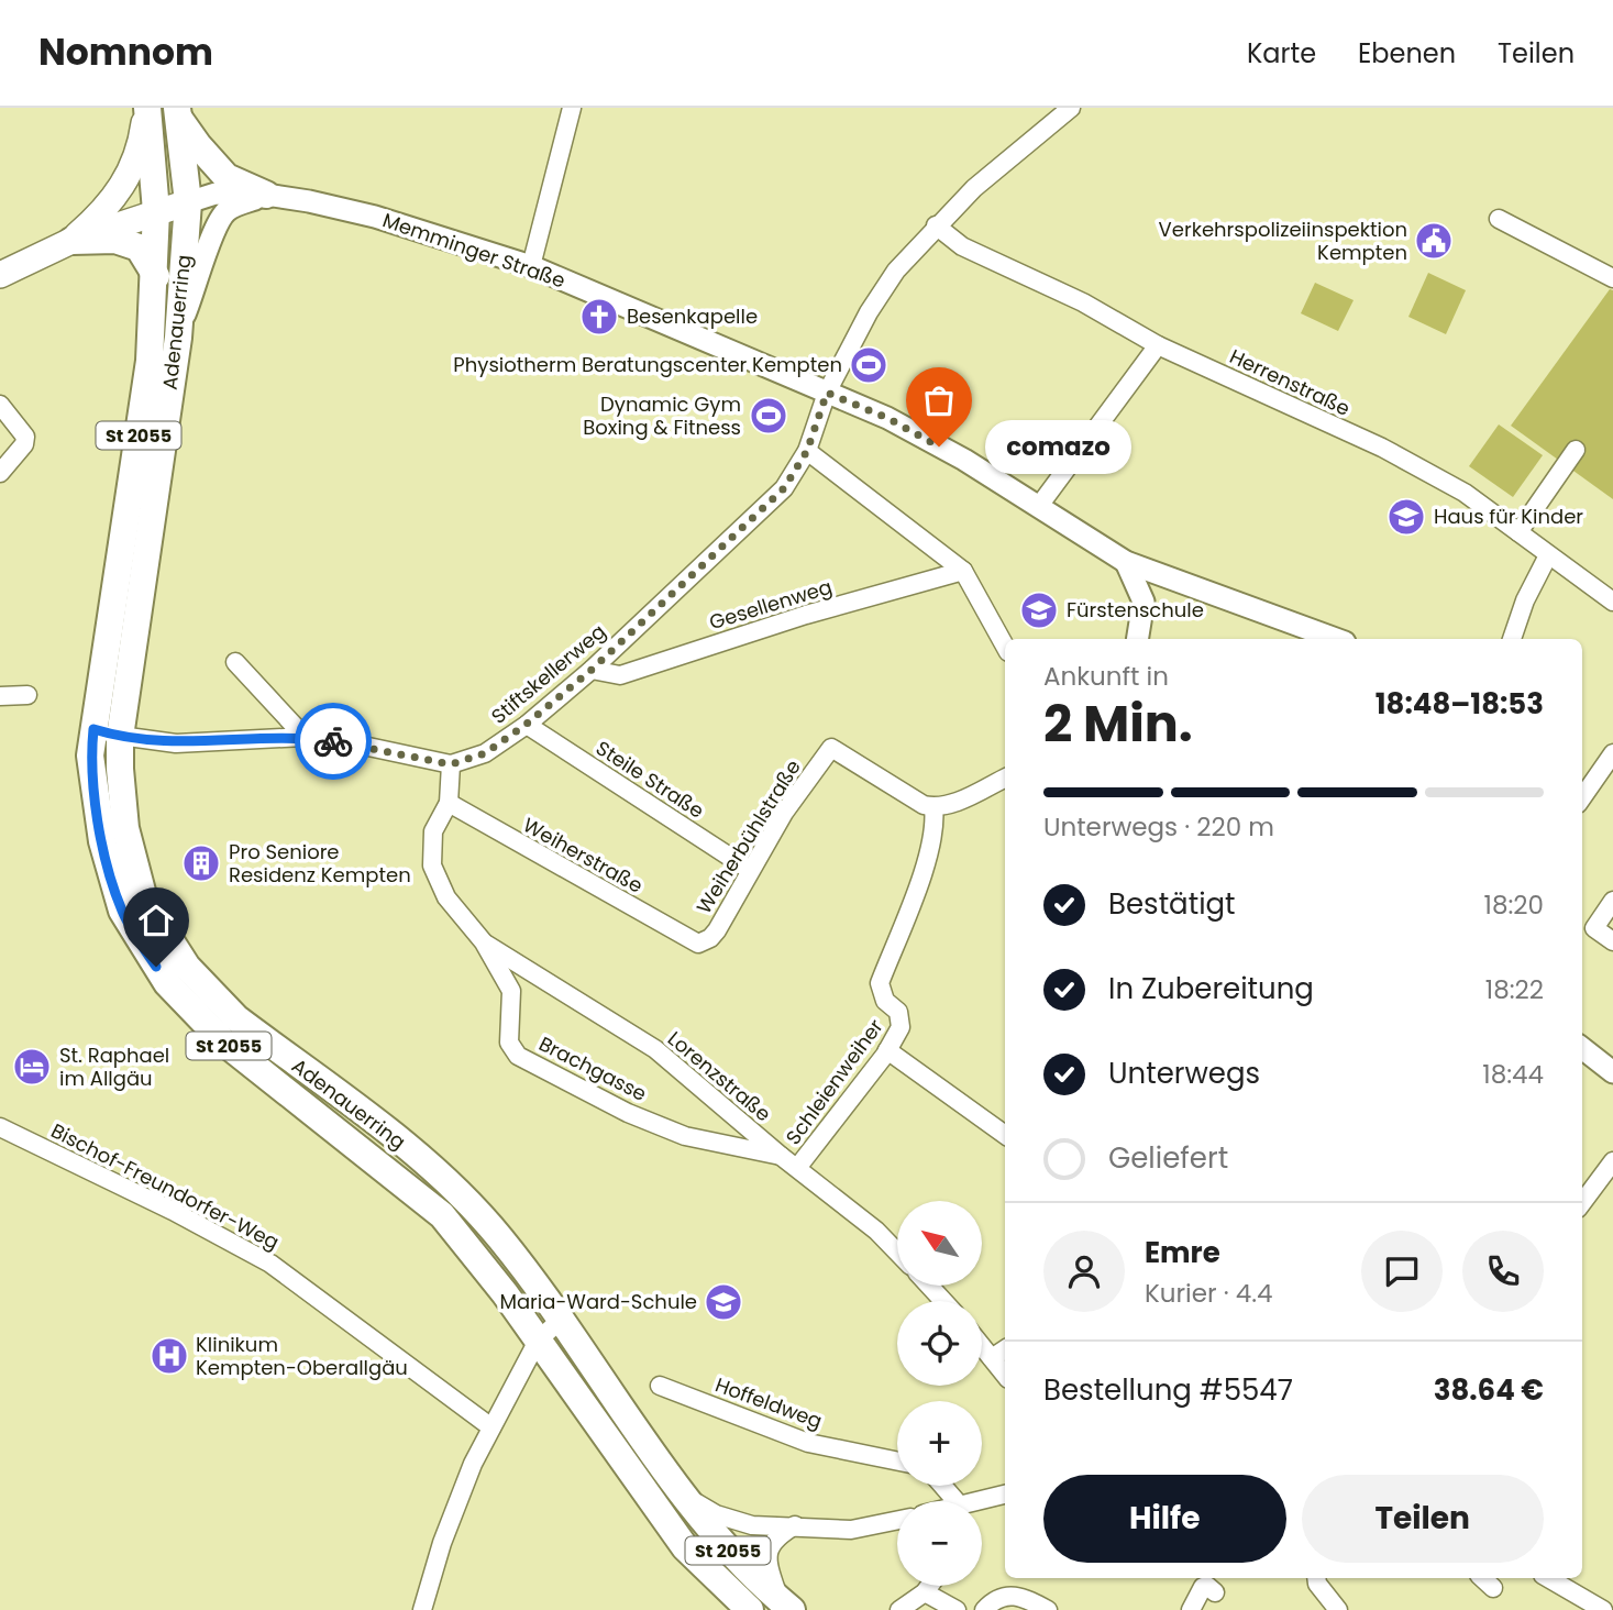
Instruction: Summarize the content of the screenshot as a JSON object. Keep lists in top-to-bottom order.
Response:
{
  "streets": {
    "main road": ["Memminger Straße", "Adenauerring", "St 2055"],
    "street": [
      "Herrenstraße",
      "Gesellenweg",
      "Stiftskellerweg",
      "Steile Straße",
      "Weiherbühlstraße",
      "Weiherstraße",
      "Brachgasse",
      "Lorenzstraße",
      "Schleienweiher",
      "Bischof-Freundorfer-Weg",
      "Hoffeldweg"
    ]
  },
  "crossings": [
    ["Memminger Straße", "Adenauerring"],
    ["Memminger Straße", "Stiftskellerweg"],
    ["Herrenstraße", "Stiftskellerweg"],
    ["Gesellenweg", "Stiftskellerweg"],
    ["Stiftskellerweg", "Steile Straße"],
    ["Stiftskellerweg", "Brachgasse"],
    ["Steile Straße", "Weiherbühlstraße"],
    ["Weiherbühlstraße", "Weiherstraße"],
    ["Weiherbühlstraße", "Schleienweiher"],
    ["Weiherstraße", "Brachgasse"],
    ["Brachgasse", "Lorenzstraße"],
    ["Lorenzstraße", "Schleienweiher"]
  ],
  "places": {
    "public building": ["Verkehrspolizeiinspektion Kempten"],
    "church": ["Besenkapelle"],
    "sports": ["Physiotherm Beratungscenter Kempten", "Dynamic Gym Boxing & Fitness"],
    "other": ["comazo"],
    "school or university": ["Haus für Kinder", "Fürstenschule", "Maria-Ward-Schule"],
    "building": ["Pro Seniore Residenz Kempten"],
    "hotel": ["St. Raphael im Allgäu"],
    "hospital": ["Klinikum Kempten-Oberallgäu"]
  },
  "north": "top left",
  "page": {
    "header": "Nomnom",
    "nav": ["Karte", "Ebenen", "Teilen"],
    "bubble": "comazo",
    "heading": ["2 Min.", "Ankunft in", "18:48–18:53"],
    "panel": [
      "Emre",
      "Kurier · 4.4",
      "Bestellung #5547",
      "38.64 €"
    ],
    "bar": "Unterwegs · 220 m",
    "list": [
      ["Bestätigt", "18:20"],
      ["In Zubereitung", "18:22"],
      ["Unterwegs", "18:44"],
      "Geliefert"
    ],
    "map_buttons": ["+", "−"],
    "buttons": ["Hilfe", "Teilen"]
  }
}
